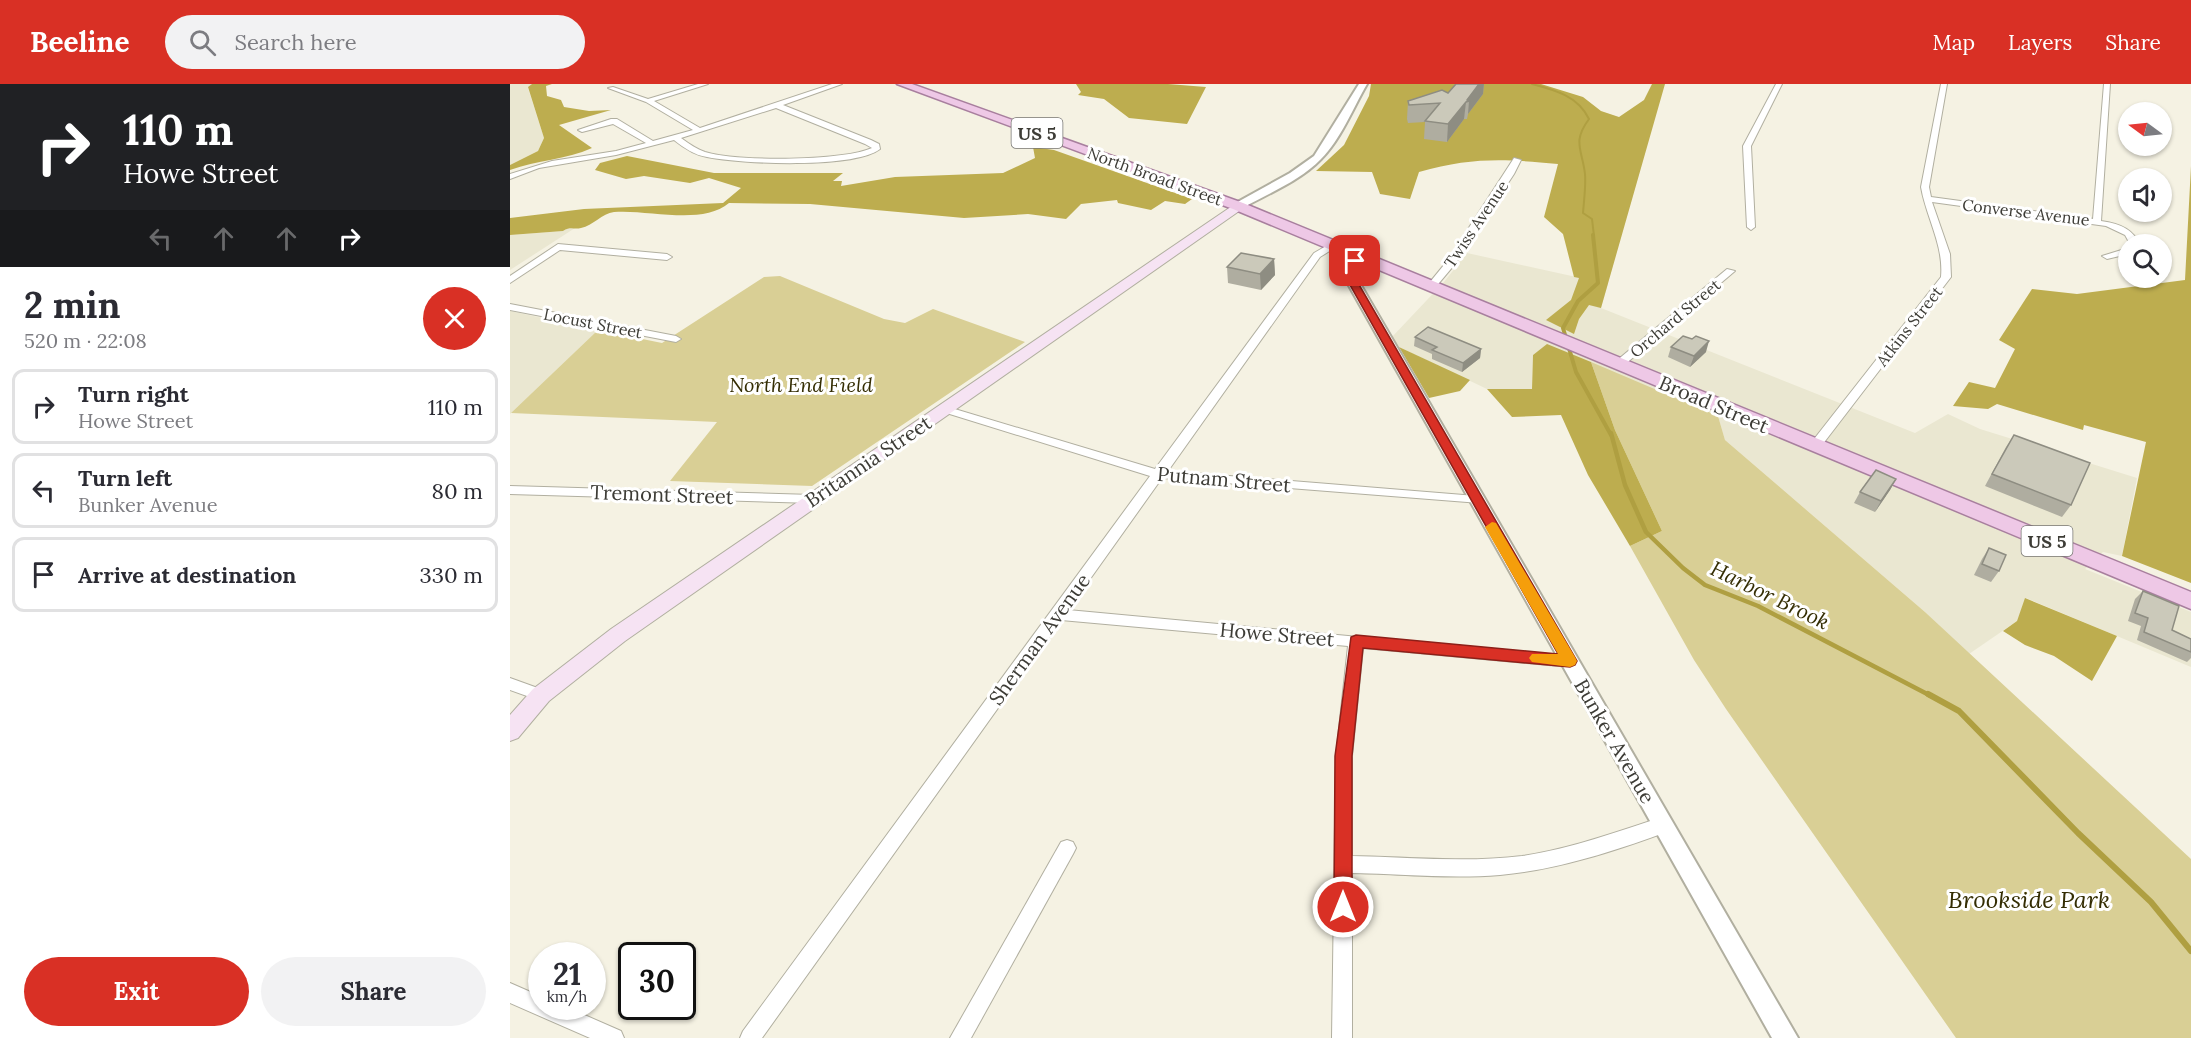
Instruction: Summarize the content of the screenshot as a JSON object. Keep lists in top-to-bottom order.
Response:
{
  "streets": {
    "main road": [
      "US 5",
      "North Broad Street",
      "Broad Street",
      "Britannia Street"
    ],
    "street": [
      "Converse Avenue",
      "Twiss Avenue",
      "Orchard Street",
      "Locust Street",
      "Atkins Street",
      "Putnam Street",
      "Tremont Street",
      "Howe Street",
      "Sherman Avenue",
      "Bunker Avenue"
    ]
  },
  "crossings": [
    ["North Broad Street", "Broad Street"],
    ["North Broad Street", "Britannia Street"],
    ["Converse Avenue", "Atkins Street"],
    ["Twiss Avenue", "Broad Street"],
    ["Orchard Street", "Broad Street"],
    ["Atkins Street", "Broad Street"],
    ["Broad Street", "Britannia Street"],
    ["Broad Street", "Sherman Avenue"],
    ["Broad Street", "Bunker Avenue"],
    ["Britannia Street", "Putnam Street"],
    ["Britannia Street", "Tremont Street"],
    ["Putnam Street", "Sherman Avenue"],
    ["Putnam Street", "Bunker Avenue"],
    ["Howe Street", "Sherman Avenue"],
    ["Howe Street", "Bunker Avenue"]
  ],
  "water": ["Harbor Brook"],
  "parks": ["North End Field", "Brookside Park"],
  "north": "left",
  "page": {
    "header": "Beeline",
    "search": "Search here",
    "nav": ["Map", "Layers", "Share"],
    "turn": ["110 m", "Howe Street"],
    "heading": ["2 min", "520 m · 22:08"],
    "list": [
      {
        "name": "Turn right",
        "note": "Howe Street",
        "value": "110 m"
      },
      {
        "name": "Turn left",
        "note": "Bunker Avenue",
        "value": "80 m"
      },
      {
        "name": "Arrive at destination",
        "value": "330 m"
      }
    ],
    "speed": "21 km/h",
    "limit": "30",
    "buttons": ["Exit", "Share"]
  }
}
